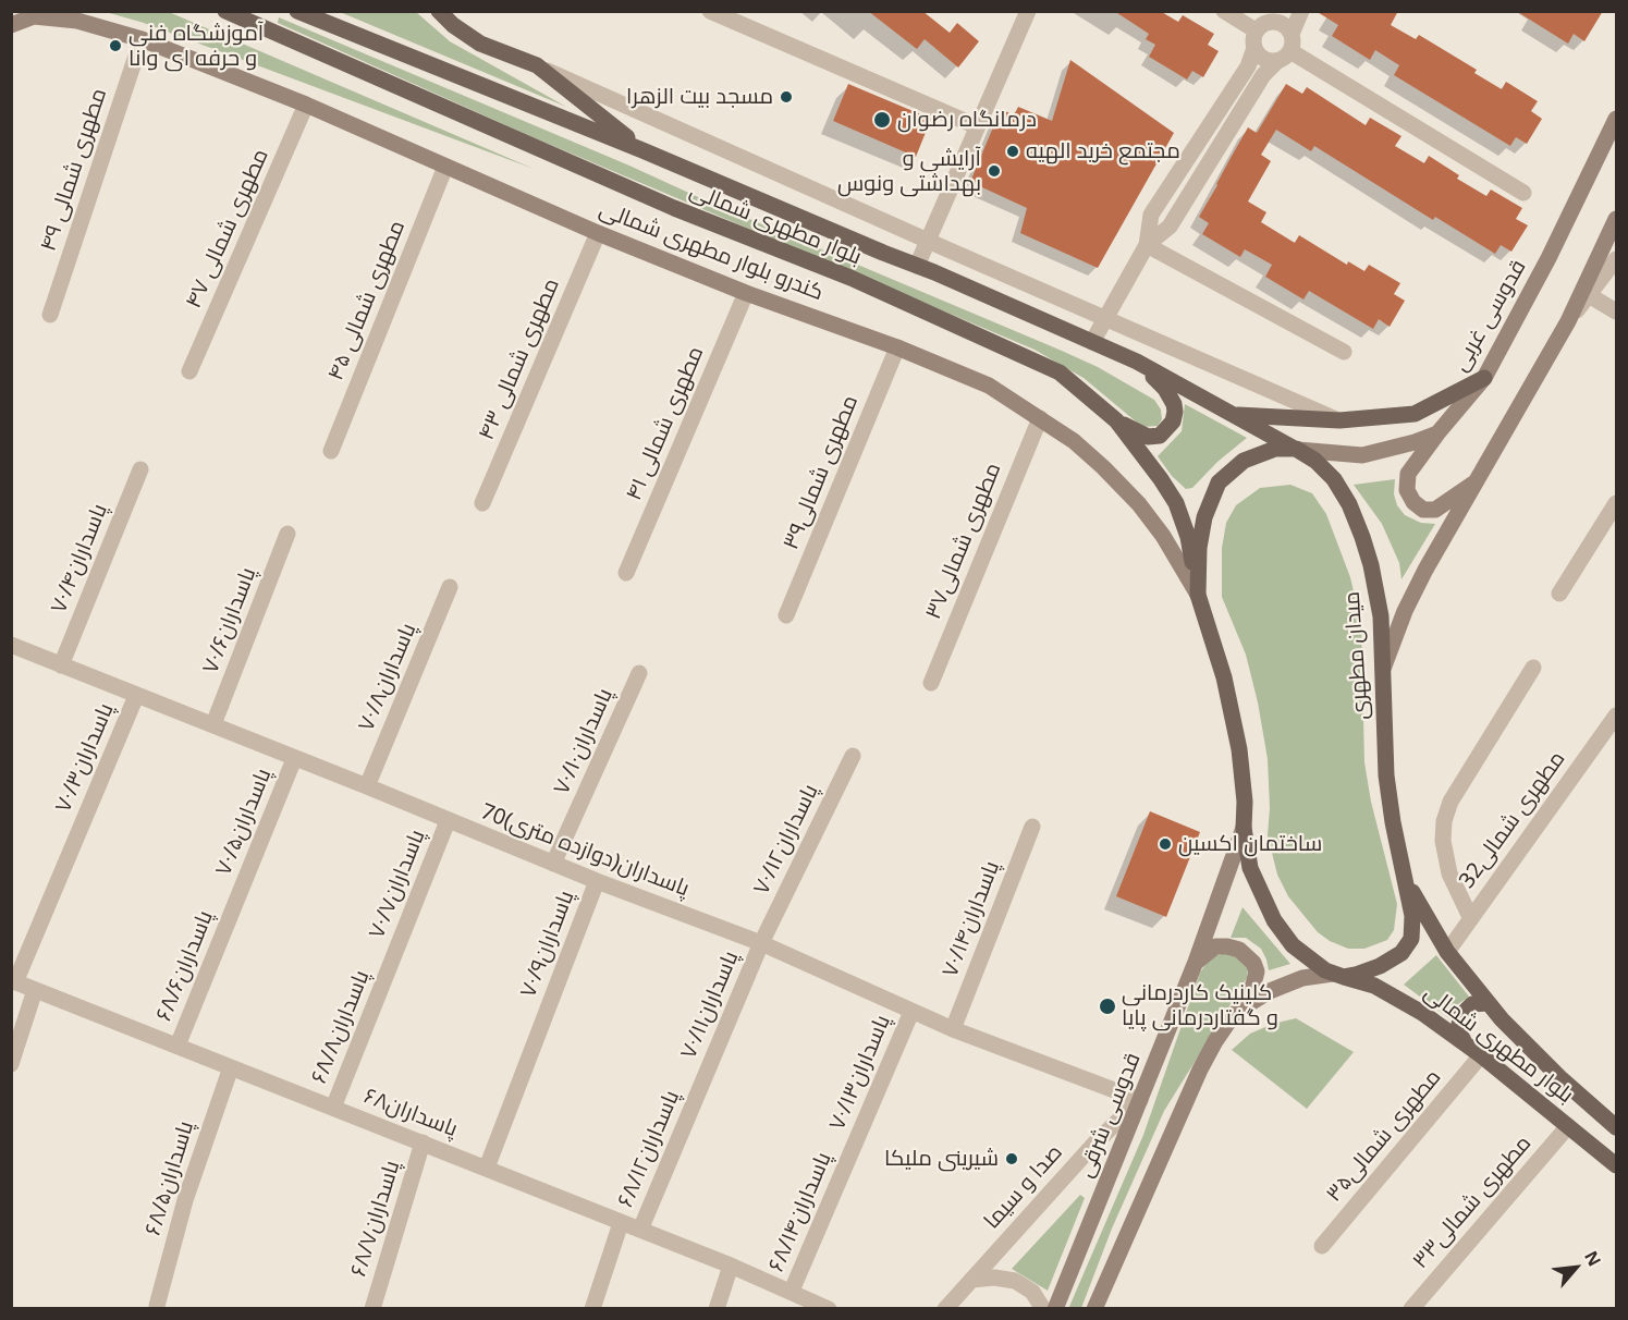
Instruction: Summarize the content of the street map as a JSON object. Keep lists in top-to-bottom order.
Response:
{
  "streets": {
    "main road": [
      "بلوار مطهری شمالی",
      "کندرو بلوار مطهری شمالی",
      "قدوسی غربی",
      "میدان مطهری",
      "بلوار مطهرى شمالى",
      "قدوسی شرقی"
    ],
    "street": [
      "مطهرى شمالى ۴۹",
      "مطهرى شمالى ۴۷",
      "مطهرى شمالى ۴۵",
      "مطهرى شمالى ۴۳",
      "۴۱ مطهرى شمالى",
      "مطهرى شمالى۳۹",
      "مطهرى شمالى۳۷",
      "پاسداران۷۰/۴",
      "پاسداران۷۰/۶",
      "پاسداران۷۰/۸",
      "پاسداران۷۰/۱۰",
      "پاسداران۷۰/۳",
      "32مطهرى شمالى",
      "پاسداران۷۰/۵",
      "پاسداران۷۰/۱۲",
      "70پاسداران(دوازده متری)",
      "پاسداران۷۰/۷",
      "پاسداران۷۰/۱۴",
      "پاسداران۷۰/۹",
      "پاسداران۶۸/۶",
      "پاسداران۷۰/۱۱",
      "پاسداران۶۸/۸",
      "پاسداران۷۰/۱۳",
      "پاسداران۶۸",
      "مطهرى شمالى۳۵",
      "پاسداران۶۸/۱۲",
      "پاسداران۶۸/۵",
      "صدا و سیما",
      "مطهرى شمالى۳۳",
      "پاسداران۶۸/۱۴",
      "پاسداران۶۸/۷"
    ]
  },
  "crossings": [
    ["مطهرى شمالى ۴۹", "کندرو بلوار مطهری شمالی"],
    ["بلوار مطهری شمالی", "کندرو بلوار مطهری شمالی"],
    ["بلوار مطهری شمالی", "میدان مطهری"],
    ["مطهرى شمالى ۴۷", "کندرو بلوار مطهری شمالی"],
    ["کندرو بلوار مطهری شمالی", "مطهرى شمالى ۴۵"],
    ["کندرو بلوار مطهری شمالی", "مطهرى شمالى ۴۳"],
    ["کندرو بلوار مطهری شمالی", "۴۱ مطهرى شمالى"],
    ["کندرو بلوار مطهری شمالی", "مطهرى شمالى۳۹"],
    ["کندرو بلوار مطهری شمالی", "مطهرى شمالى۳۷"],
    ["پاسداران۷۰/۴", "70پاسداران(دوازده متری)"],
    ["پاسداران۷۰/۶", "70پاسداران(دوازده متری)"],
    ["میدان مطهری", "بلوار مطهرى شمالى"],
    ["پاسداران۷۰/۸", "70پاسداران(دوازده متری)"],
    ["پاسداران۷۰/۱۰", "70پاسداران(دوازده متری)"],
    ["پاسداران۷۰/۳", "70پاسداران(دوازده متری)"],
    ["پاسداران۷۰/۳", "پاسداران۶۸"],
    ["32مطهرى شمالى", "بلوار مطهرى شمالى"],
    ["پاسداران۷۰/۵", "70پاسداران(دوازده متری)"],
    ["پاسداران۷۰/۵", "پاسداران۶۸/۶"],
    ["پاسداران۷۰/۱۲", "70پاسداران(دوازده متری)"],
    ["پاسداران۷۰/۱۲", "پاسداران۷۰/۱۱"],
    ["70پاسداران(دوازده متری)", "پاسداران۷۰/۷"],
    ["70پاسداران(دوازده متری)", "پاسداران۷۰/۱۴"],
    ["70پاسداران(دوازده متری)", "پاسداران۷۰/۹"],
    ["70پاسداران(دوازده متری)", "پاسداران۷۰/۱۱"],
    ["70پاسداران(دوازده متری)", "پاسداران۷۰/۱۳"],
    ["70پاسداران(دوازده متری)", "قدوسی شرقی"],
    ["70پاسداران(دوازده متری)", "صدا و سیما"],
    ["پاسداران۷۰/۷", "پاسداران۶۸/۸"],
    ["پاسداران۷۰/۹", "پاسداران۶۸"],
    ["پاسداران۶۸/۶", "پاسداران۶۸"],
    ["پاسداران۷۰/۱۱", "پاسداران۶۸/۱۲"],
    ["پاسداران۶۸/۸", "پاسداران۶۸"],
    ["بلوار مطهرى شمالى", "مطهرى شمالى۳۵"],
    ["بلوار مطهرى شمالى", "مطهرى شمالى۳۳"],
    ["پاسداران۷۰/۱۳", "پاسداران۶۸/۱۴"],
    ["پاسداران۶۸", "پاسداران۶۸/۱۲"],
    ["پاسداران۶۸", "پاسداران۶۸/۵"],
    ["پاسداران۶۸", "پاسداران۶۸/۱۴"],
    ["پاسداران۶۸", "پاسداران۶۸/۷"],
    ["قدوسی شرقی", "صدا و سیما"]
  ],
  "places": [
    "آموزشگاه فنی و حرفه ای وانا",
    "مسجد بیت الزهرا",
    "درمانگاه رضوان",
    "مجتمع خرید الهیه",
    "آرایشی و بهداشتی ونوس",
    "ساختمان اکسین",
    "کلینیک کاردرمانی و گفتاردرمانی پایا",
    "شیرینى ملیکا"
  ],
  "north": "top right"
}
